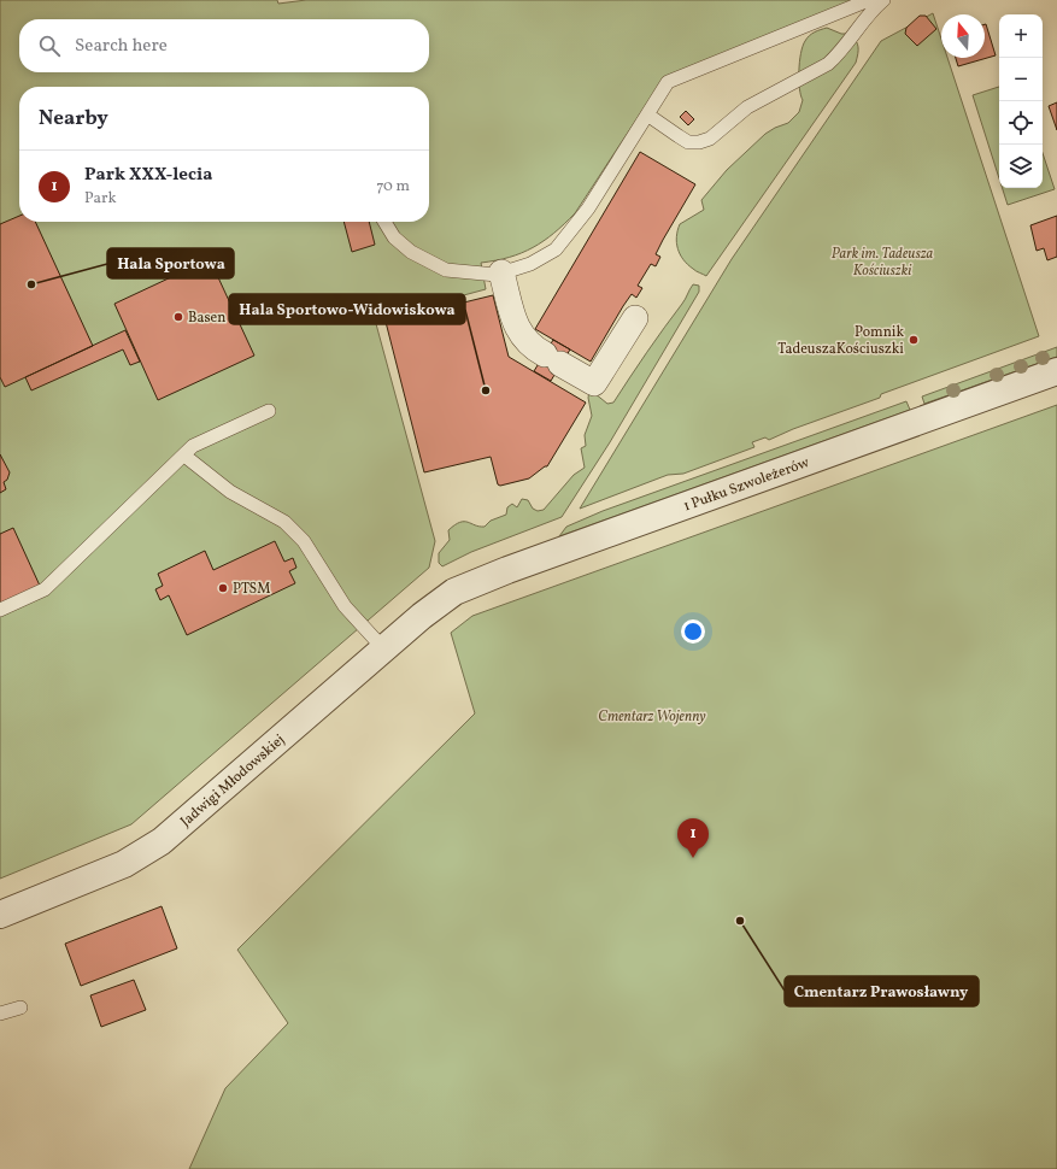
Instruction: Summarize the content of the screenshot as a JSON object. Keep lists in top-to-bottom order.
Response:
{
  "streets": {
    "street": ["1 Pułku Szwoleżerów", "Jadwigi Młodowskiej"]
  },
  "crossings": [
    ["1 Pułku Szwoleżerów", "Jadwigi Młodowskiej"]
  ],
  "parks": ["Park im. Tadeusza Kościuszki", "Cmentarz Wojenny"],
  "places": [
    "Hala Sportowa",
    "Basen",
    "Pomnik TadeuszaKościuszki",
    "Hala Sportowo-Widowiskowa",
    "PTSM",
    "Cmentarz Prawosławny"
  ],
  "north": "top",
  "page": {
    "map_buttons": ["+", "−"],
    "search": "Search here",
    "heading": "Nearby",
    "list": [
      {
        "mark": "1",
        "name": "Park XXX-lecia",
        "note": "Park",
        "value": "70 m"
      }
    ],
    "pins": "1"
  }
}
